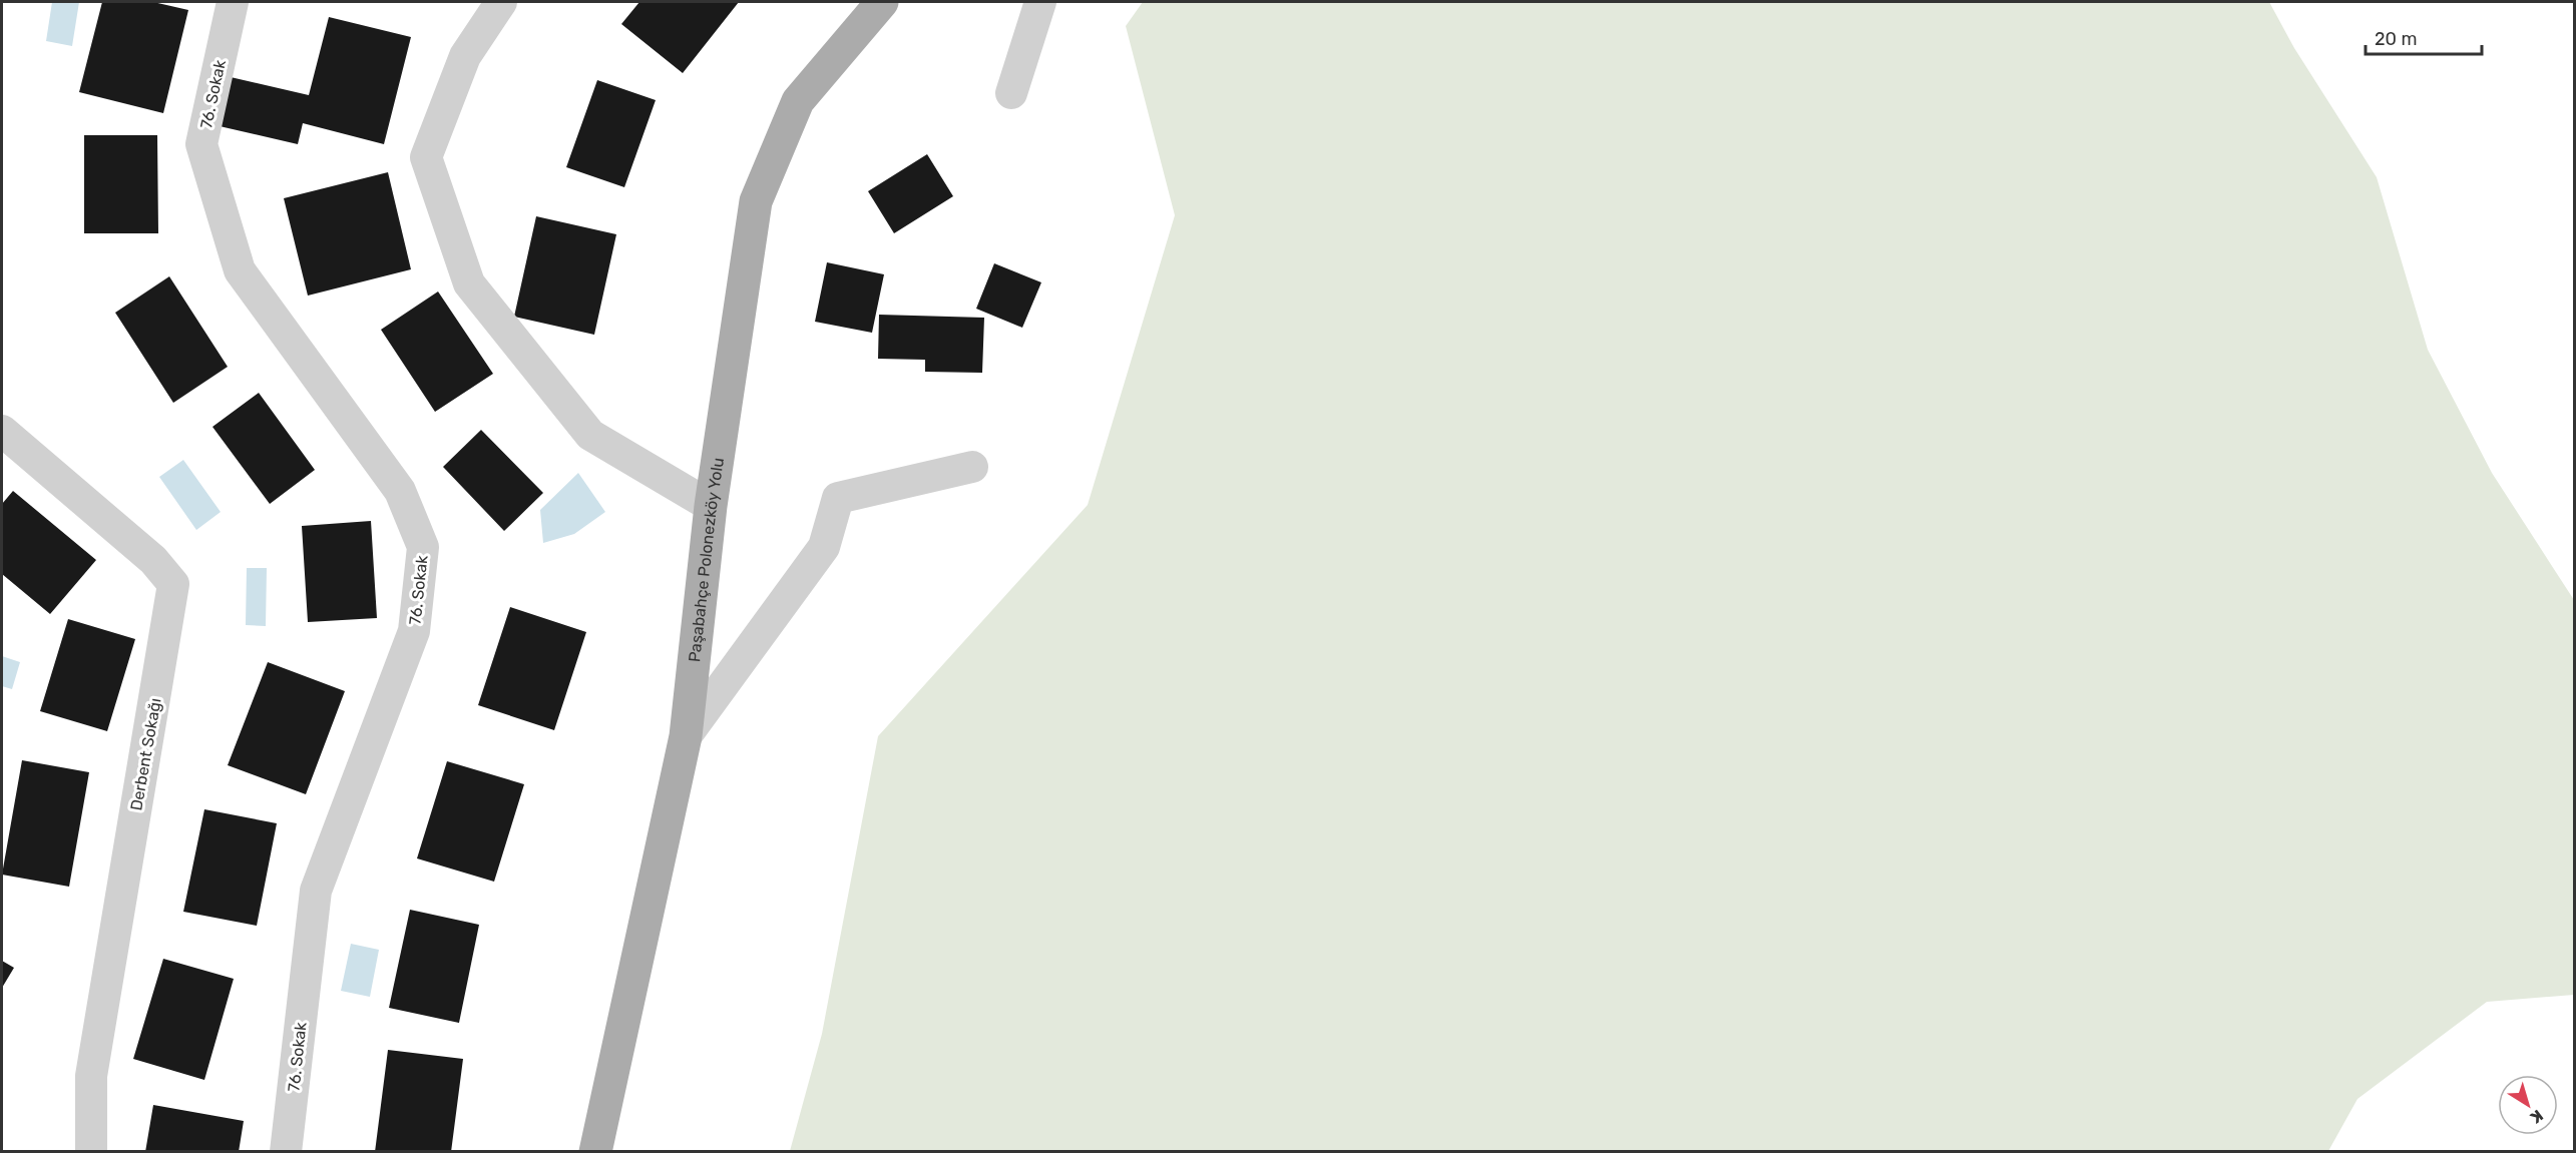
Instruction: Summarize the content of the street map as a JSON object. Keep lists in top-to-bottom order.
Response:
{
  "streets": {
    "main road": ["Paşabahçe Polonezköy Yolu"],
    "street": ["76. Sokak", "Derbent Sokağı"]
  },
  "scale_bar": "20 m",
  "north": "bottom right"
}
